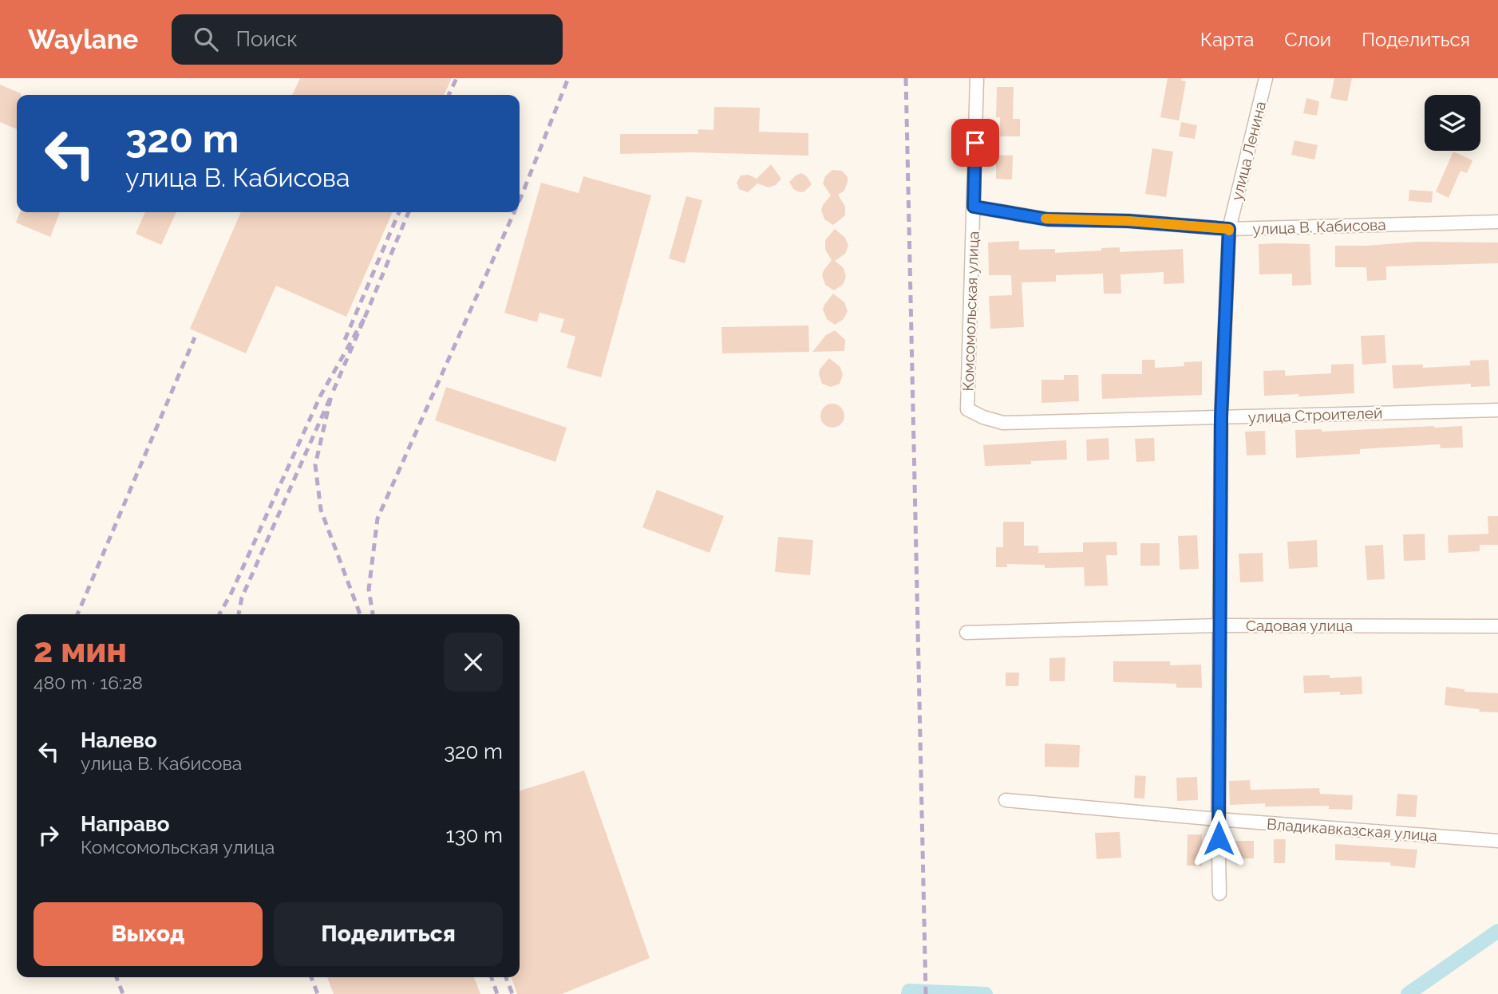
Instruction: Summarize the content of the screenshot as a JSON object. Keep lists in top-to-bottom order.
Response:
{
  "streets": {
    "street": [
      "улица Ленина",
      "улица В. Кабисова",
      "Комсомольская улица",
      "улица Строителей",
      "Садовая улица",
      "Владикавказская улица"
    ]
  },
  "crossings": [
    ["улица Ленина", "улица В. Кабисова"],
    ["улица Ленина", "улица Строителей"],
    ["улица Ленина", "Садовая улица"],
    ["улица Ленина", "Владикавказская улица"],
    ["улица В. Кабисова", "Комсомольская улица"],
    ["Комсомольская улица", "улица Строителей"]
  ],
  "page": {
    "header": "Waylane",
    "search": "Поиск",
    "nav": ["Карта", "Слои", "Поделиться"],
    "turn": ["320 m", "улица В. Кабисова"],
    "heading": ["2 мин", "480 m · 16:28"],
    "list": [
      {
        "name": "Налево",
        "note": "улица В. Кабисова",
        "value": "320 m"
      },
      {
        "name": "Направо",
        "note": "Комсомольская улица",
        "value": "130 m"
      }
    ],
    "buttons": ["Выход", "Поделиться"]
  }
}
